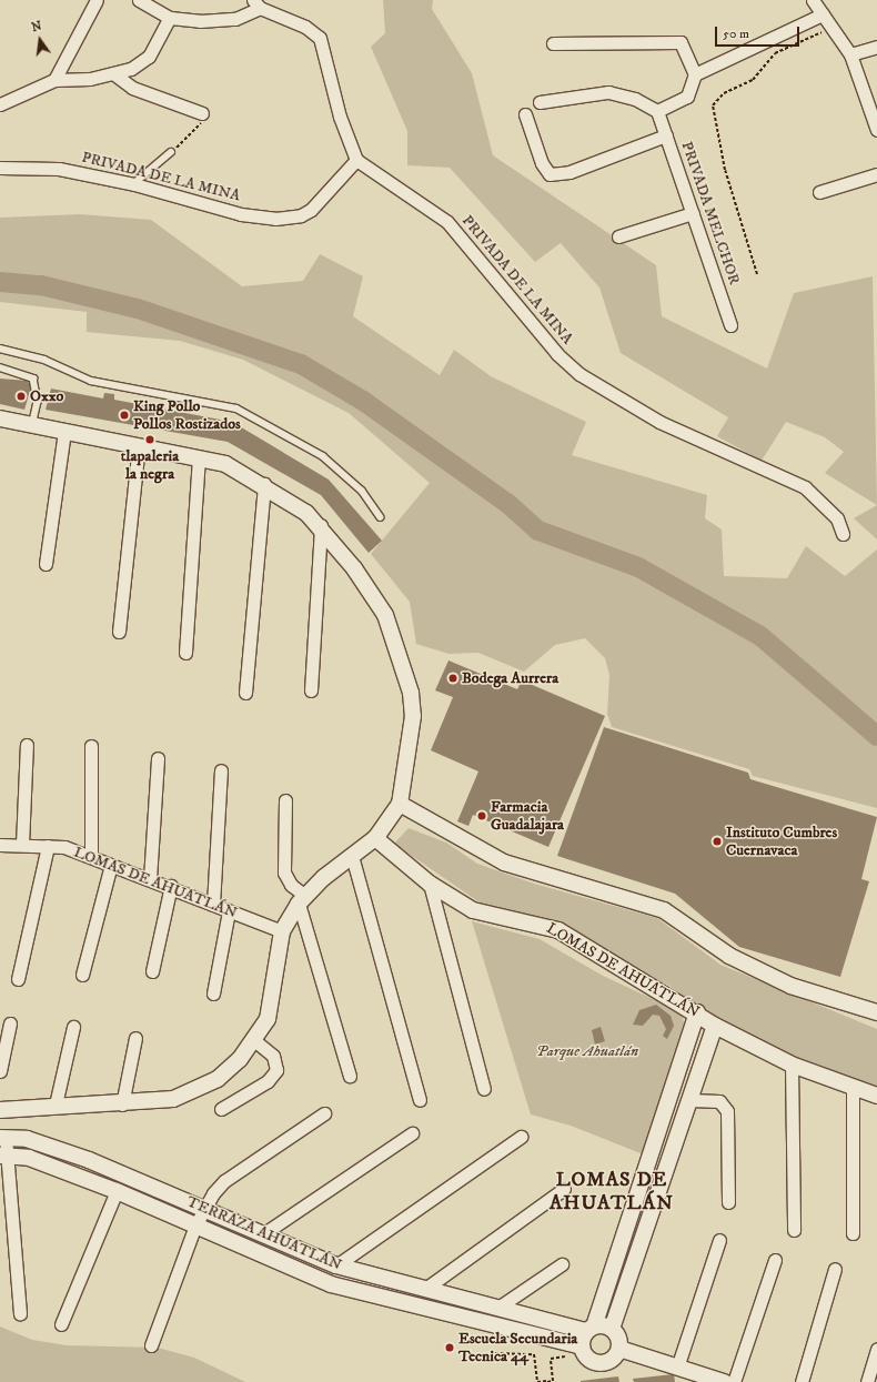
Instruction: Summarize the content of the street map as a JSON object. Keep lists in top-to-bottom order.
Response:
{
  "streets": {
    "street": [
      "PRIVADA DE LA MINA",
      "PRIVADA MELCHOR",
      "LOMAS DE AHUATLÁN",
      "TERRAZA AHUATLÁN"
    ]
  },
  "districts": ["LOMAS DE AHUATLÁN"],
  "parks": ["Parque Ahuatlán"],
  "places": [
    "Oxxo",
    "King Pollo Pollos Rostizados",
    "tlapaleria la negra",
    "Bodega Aurrera",
    "Farmacia Guadalajara",
    "Instituto Cumbres Cuernavaca",
    "Escuela Secundaria Tecnica 44"
  ],
  "scale_bar": "50 m",
  "north": "top"
}
